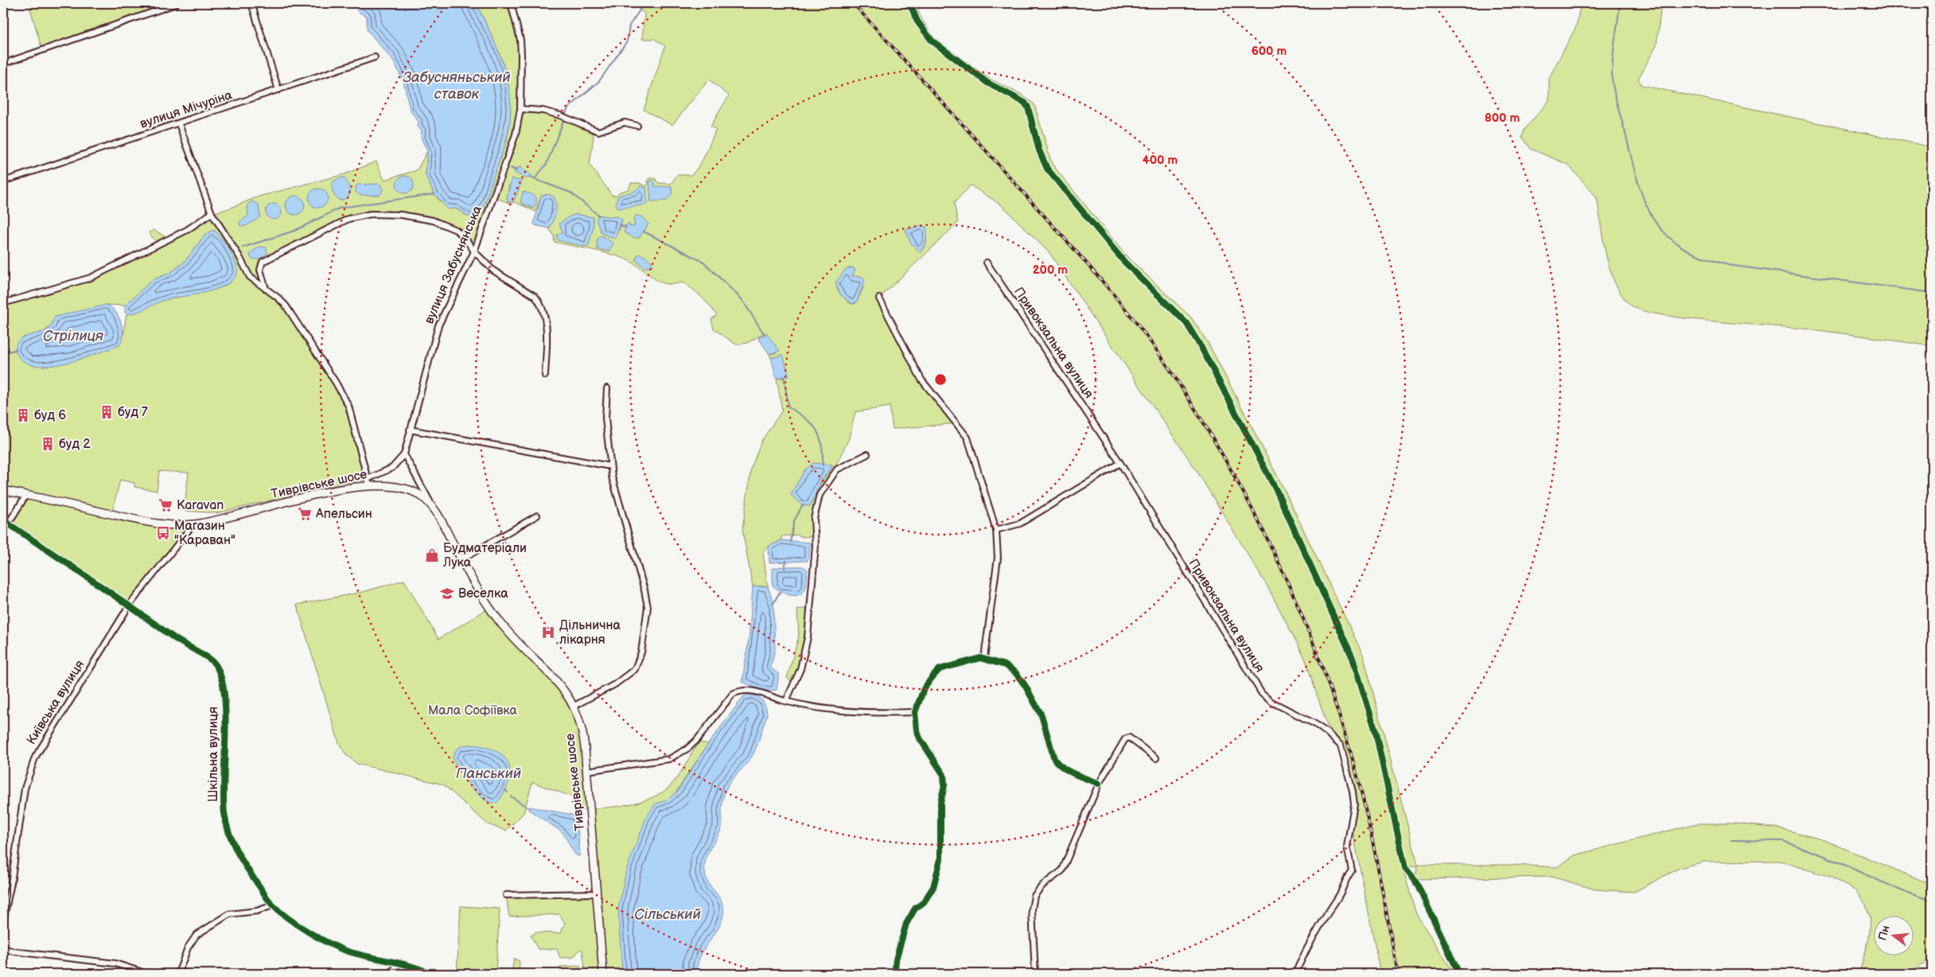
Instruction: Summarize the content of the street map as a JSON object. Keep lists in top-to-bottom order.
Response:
{
  "streets": {
    "main road": ["Тиврівське шосе"],
    "street": [
      "вулиця Мічуріна",
      "вулиця Забуснянська",
      "Привокзальна вулиця",
      "Київська вулиця",
      "Шкільна вулиця"
    ]
  },
  "crossings": [
    ["Тиврівське шосе", "Київська вулиця"],
    ["Київська вулиця", "Шкільна вулиця"]
  ],
  "water": [
    "Забусняньський ставок",
    "Стрілиця",
    "Панський",
    "Сільський"
  ],
  "parks": ["Мала Софіївка"],
  "places": {
    "building": ["буд 7", "буд 6", "буд 2"],
    "supermarket": ["Karavan", "Апельсин"],
    "bus stop": ["Магазин \"Караван\""],
    "shop": ["Будматеріали Лука"],
    "school or university": ["Веселка"],
    "hospital": ["Дільнична лікарня"]
  },
  "north": "left",
  "rings": [
    "600 m",
    "800 m",
    "400 m",
    "200 m"
  ]
}
